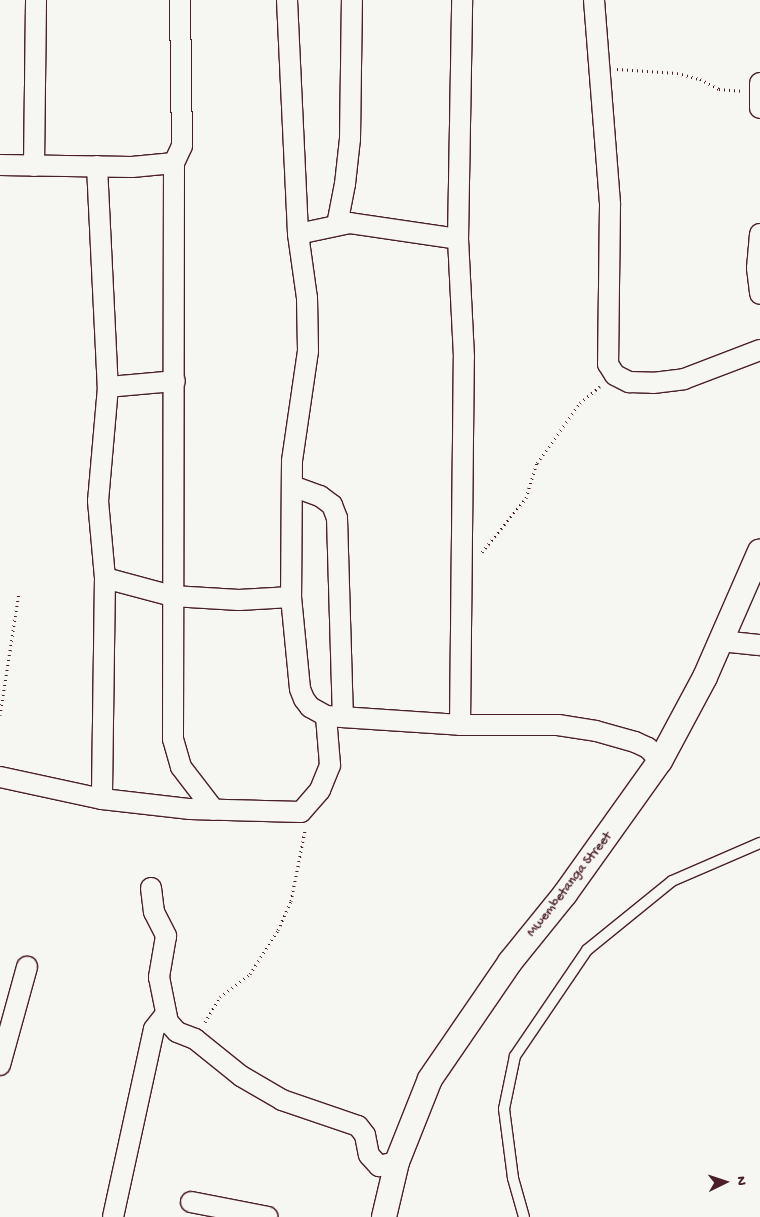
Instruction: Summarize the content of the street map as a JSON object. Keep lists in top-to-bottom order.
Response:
{
  "streets": {
    "street": ["Mwembetanga Street"]
  },
  "north": "right"
}
